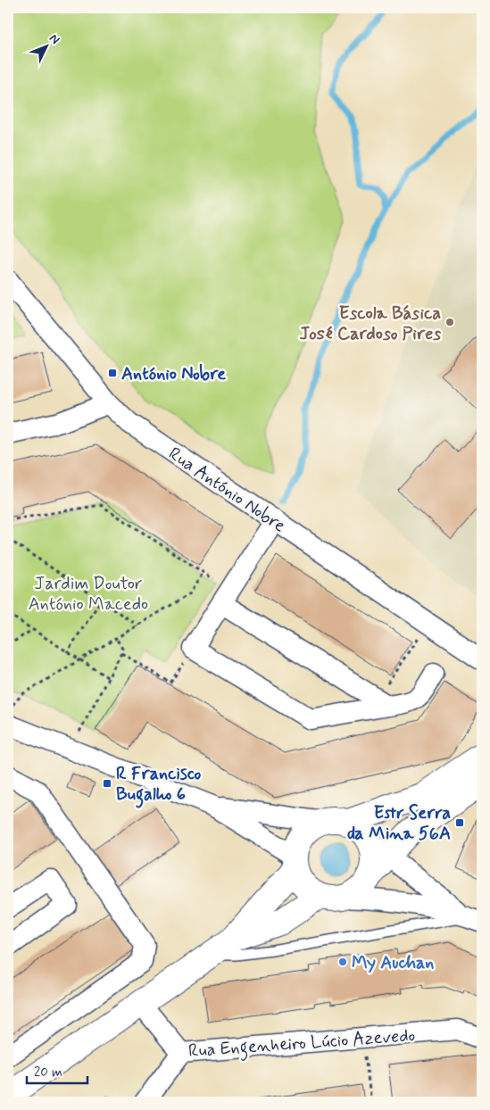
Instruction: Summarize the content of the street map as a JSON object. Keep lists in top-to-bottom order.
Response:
{
  "streets": {
    "street": ["Rua António Nobre", "Rua Engenheiro Lúcio Azevedo"]
  },
  "parks": ["Jardim Doutor António Macedo"],
  "places": {
    "other": ["Escola Básica José Cardoso Pires", "My Auchan"],
    "transit": ["António Nobre", "R Francisco Bugalho 6", "Estr Serra da Mina 56A"]
  },
  "scale_bar": "20 m",
  "north": "top right"
}
